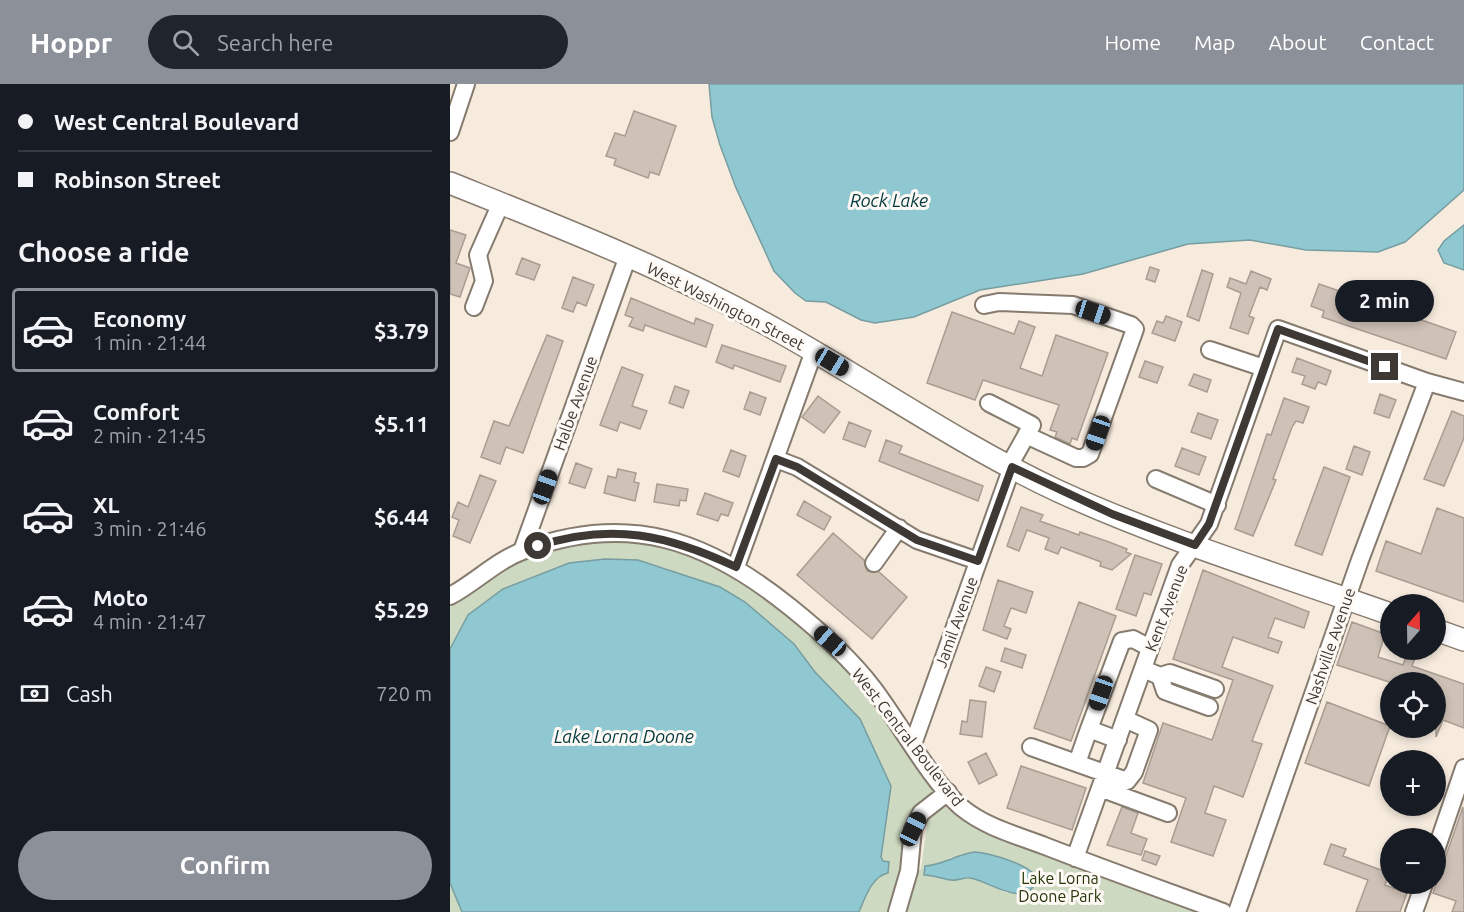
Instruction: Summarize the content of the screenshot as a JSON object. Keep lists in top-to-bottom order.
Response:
{
  "streets": {
    "main road": ["West Washington Street"],
    "street": [
      "Halbe Avenue",
      "Kent Avenue",
      "Jamil Avenue",
      "Nashville Avenue",
      "West Central Boulevard"
    ]
  },
  "crossings": [
    ["West Washington Street", "Halbe Avenue"],
    ["West Washington Street", "Kent Avenue"],
    ["West Washington Street", "Jamil Avenue"],
    ["West Washington Street", "Nashville Avenue"],
    ["Halbe Avenue", "West Central Boulevard"],
    ["Kent Avenue", "Nashville Avenue"],
    ["Kent Avenue", "West Central Boulevard"],
    ["Jamil Avenue", "West Central Boulevard"]
  ],
  "water": ["Rock Lake", "Lake Lorna Doone"],
  "parks": ["Lake Lorna Doone Park"],
  "north": "top",
  "page": {
    "header": "Hoppr",
    "search": "Search here",
    "nav": [
      "Home",
      "Map",
      "About",
      "Contact"
    ],
    "banner": ["West Central Boulevard", "Robinson Street"],
    "heading": "Choose a ride",
    "bubble": "2 min",
    "list": [
      {
        "name": "Economy",
        "note": "1 min · 21:44",
        "value": "$3.79"
      },
      {
        "name": "Comfort",
        "note": "2 min · 21:45",
        "value": "$5.11"
      },
      {
        "name": "XL",
        "note": "3 min · 21:46",
        "value": "$6.44"
      },
      {
        "name": "Moto",
        "note": "4 min · 21:47",
        "value": "$5.29"
      }
    ],
    "map_buttons": ["+", "−"],
    "pay": ["Cash", "720 m"],
    "buttons": "Confirm"
  }
}
